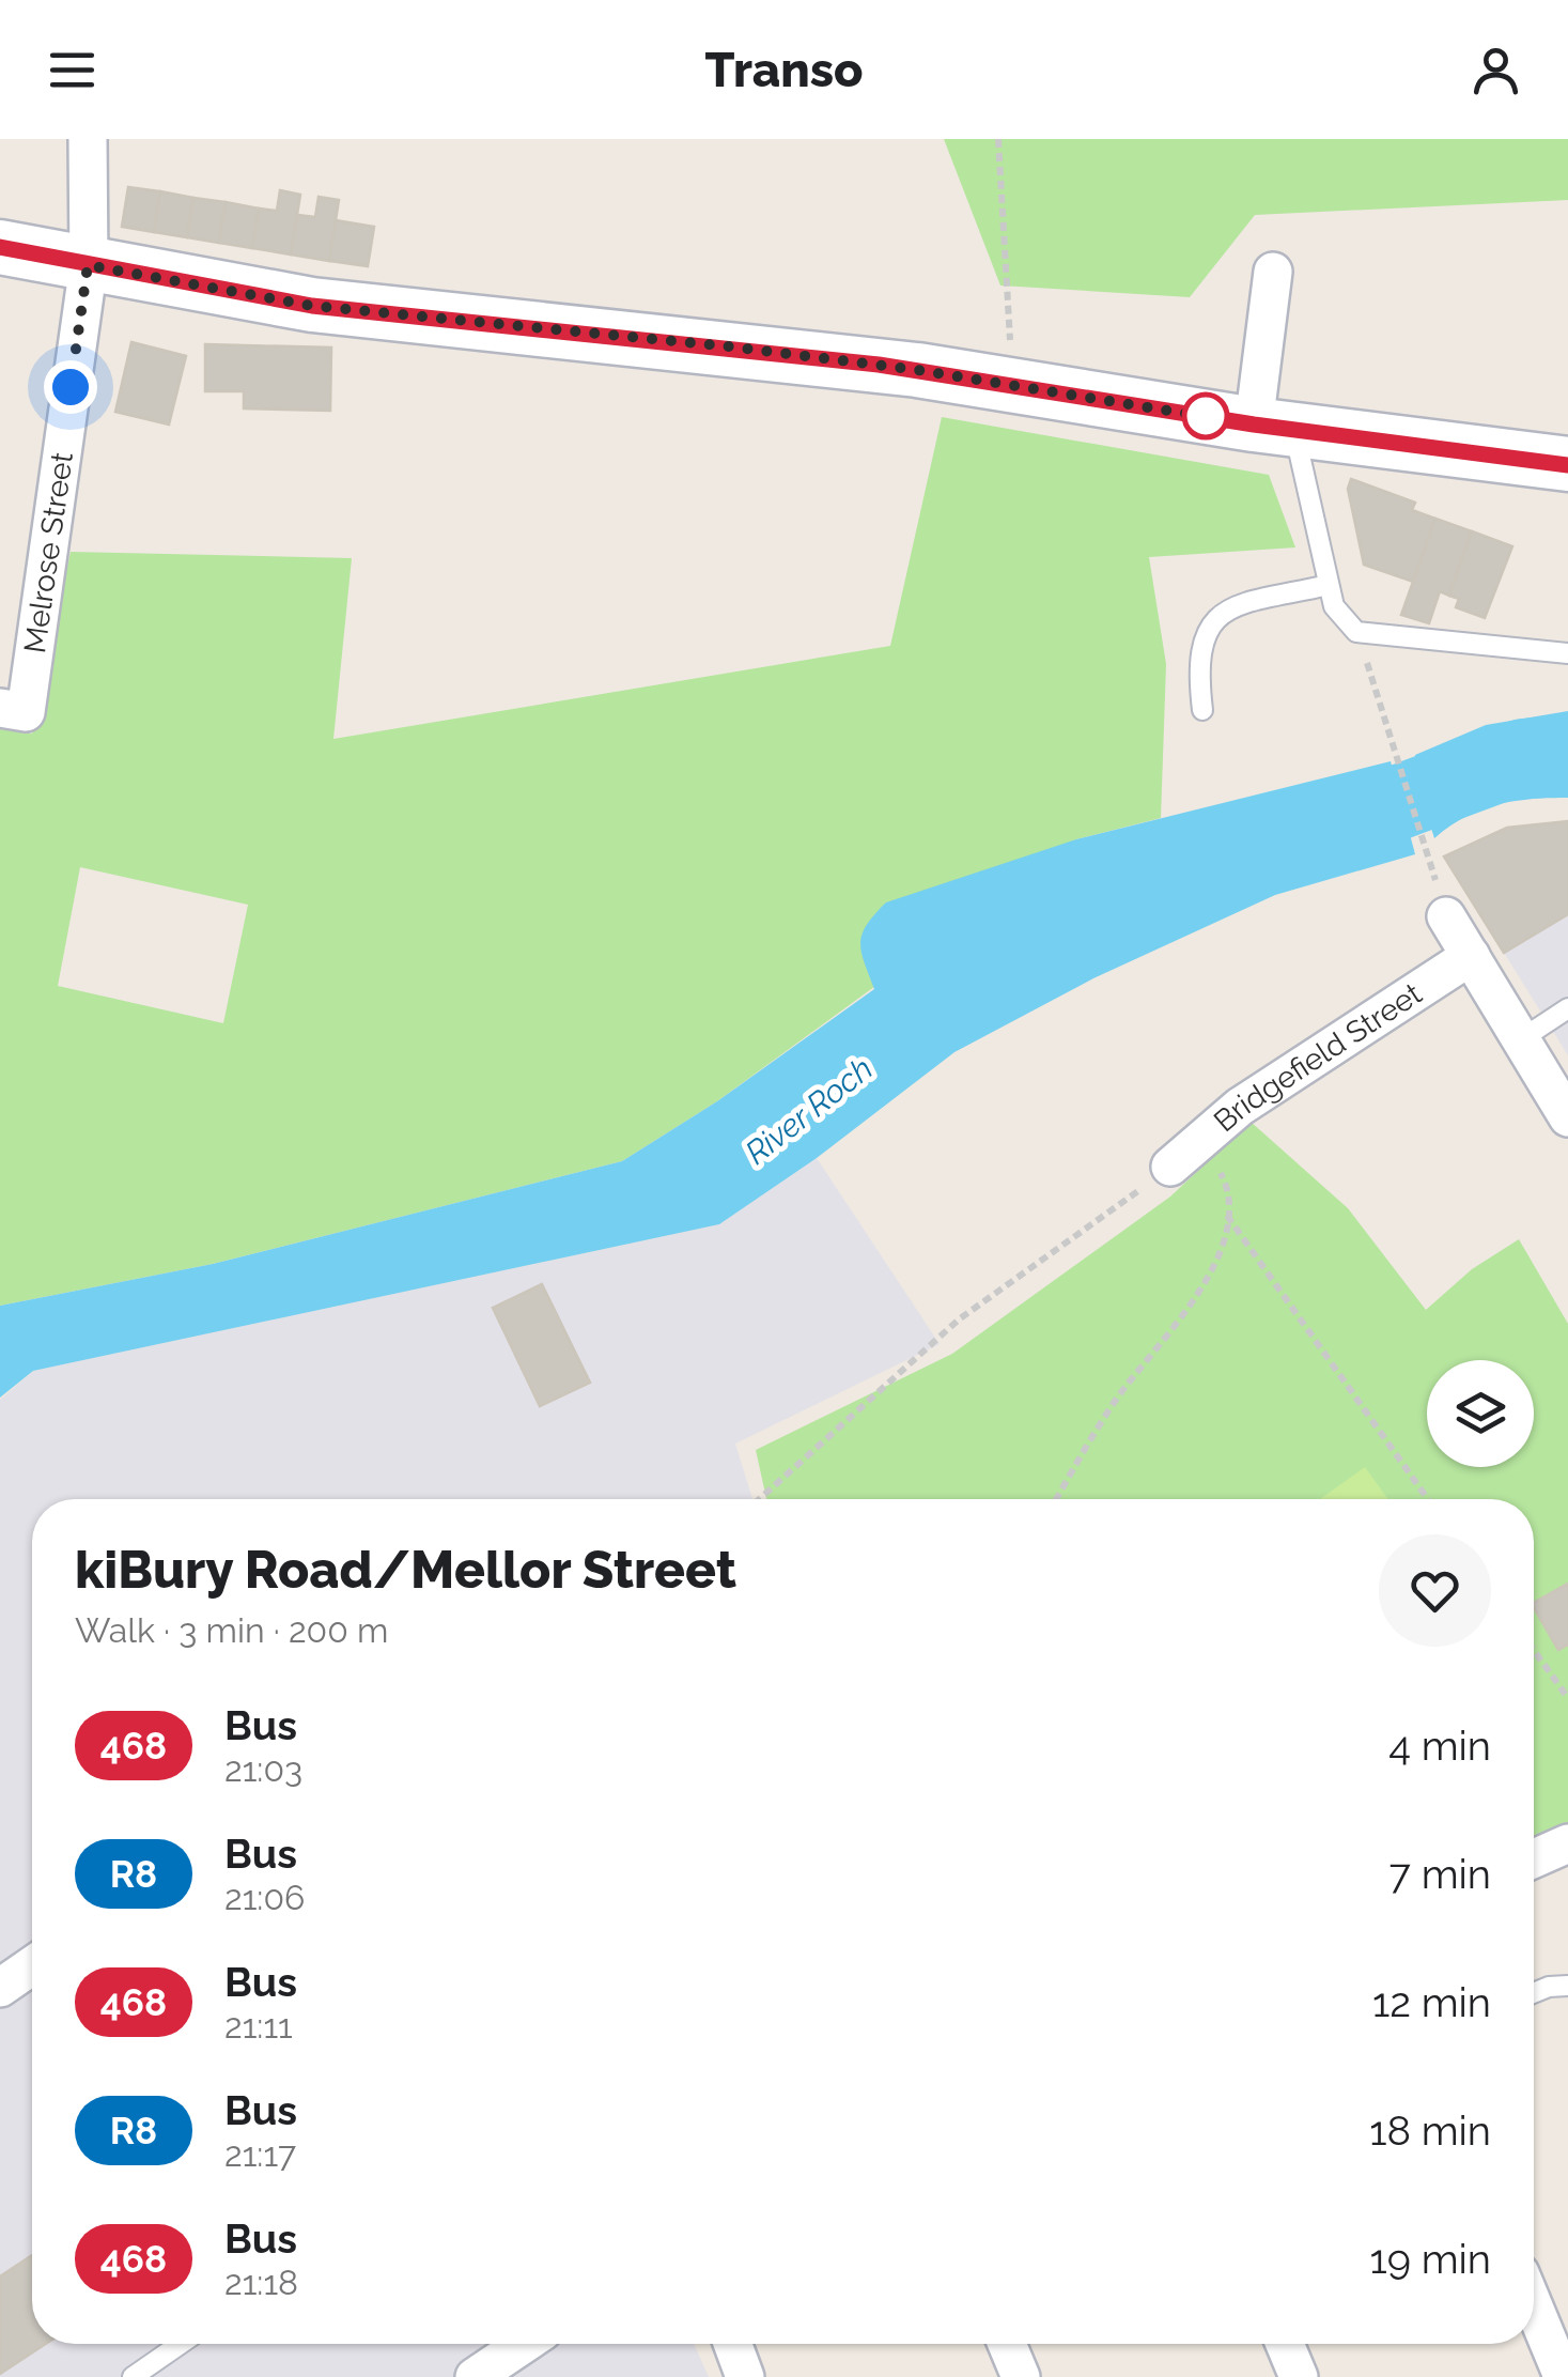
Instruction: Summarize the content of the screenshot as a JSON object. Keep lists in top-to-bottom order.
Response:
{
  "streets": {
    "street": ["Melrose Street", "Bridgefield Street"]
  },
  "water": ["River Roch"],
  "lines": ["bus line 468"],
  "page": {
    "header": "Transo",
    "heading": ["kiBury Road/Mellor Street", "Walk · 3 min · 200 m"],
    "list": [
      {
        "mark": "468",
        "name": "Bus",
        "note": "21:03",
        "value": "4 min"
      },
      {
        "mark": "R8",
        "name": "Bus",
        "note": "21:06",
        "value": "7 min"
      },
      {
        "mark": "468",
        "name": "Bus",
        "note": "21:11",
        "value": "12 min"
      },
      {
        "mark": "R8",
        "name": "Bus",
        "note": "21:17",
        "value": "18 min"
      },
      {
        "mark": "468",
        "name": "Bus",
        "note": "21:18",
        "value": "19 min"
      }
    ]
  }
}
